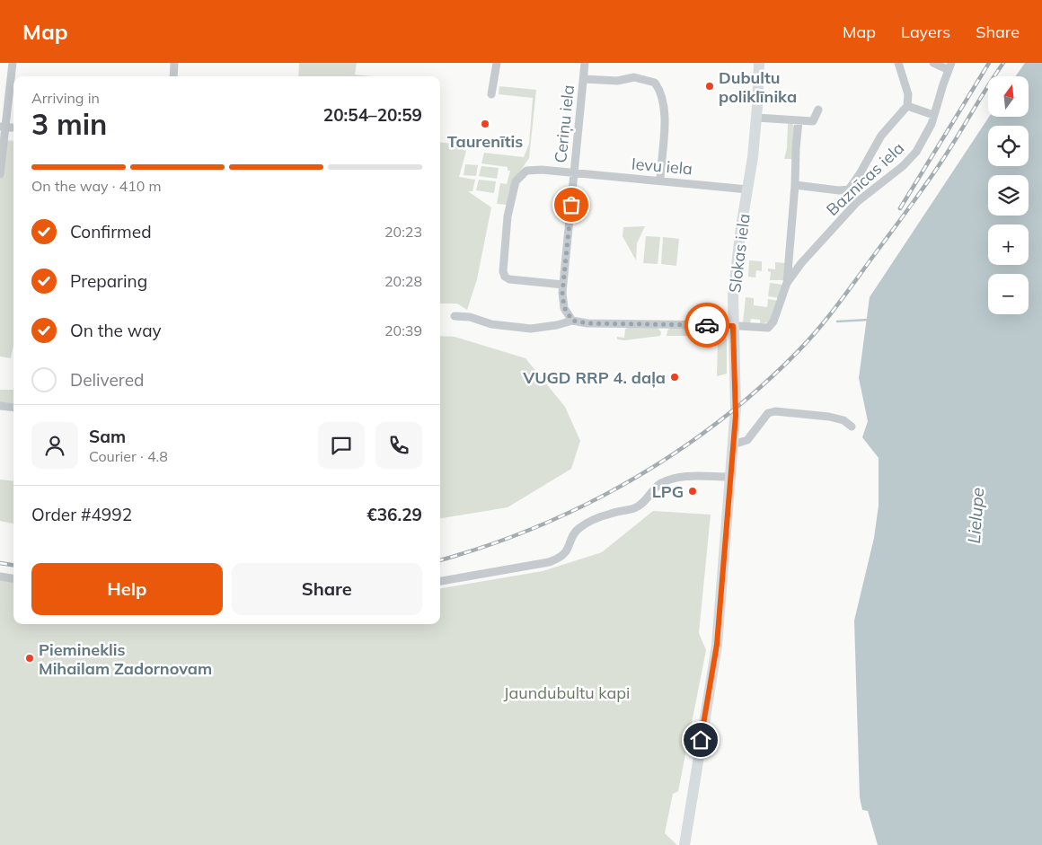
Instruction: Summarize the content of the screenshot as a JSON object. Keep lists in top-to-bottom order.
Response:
{
  "streets": {
    "main road": ["Slokas iela"],
    "street": ["Ceriņu iela", "Ievu iela", "Baznīcas iela"]
  },
  "crossings": [
    ["Ceriņu iela", "Ievu iela"],
    ["Ievu iela", "Slokas iela"],
    ["Baznīcas iela", "Slokas iela"]
  ],
  "water": ["Lielupe"],
  "parks": ["Jaundubultu kapi"],
  "places": [
    "Dubultu poliklīnika",
    "Taurenītis",
    "VUGD RRP 4. daļa",
    "LPG",
    "Piemineklis Mihailam Zadornovam"
  ],
  "north": "top",
  "page": {
    "header": "Map",
    "nav": ["Map", "Layers", "Share"],
    "map_buttons": ["+", "−"],
    "heading": ["3 min", "Arriving in", "20:54–20:59"],
    "panel": [
      "Sam",
      "Courier · 4.8",
      "Order #4992",
      "€36.29"
    ],
    "bar": "On the way · 410 m",
    "list": [
      ["Confirmed", "20:23"],
      ["Preparing", "20:28"],
      ["On the way", "20:39"],
      "Delivered"
    ],
    "buttons": ["Help", "Share"]
  }
}
